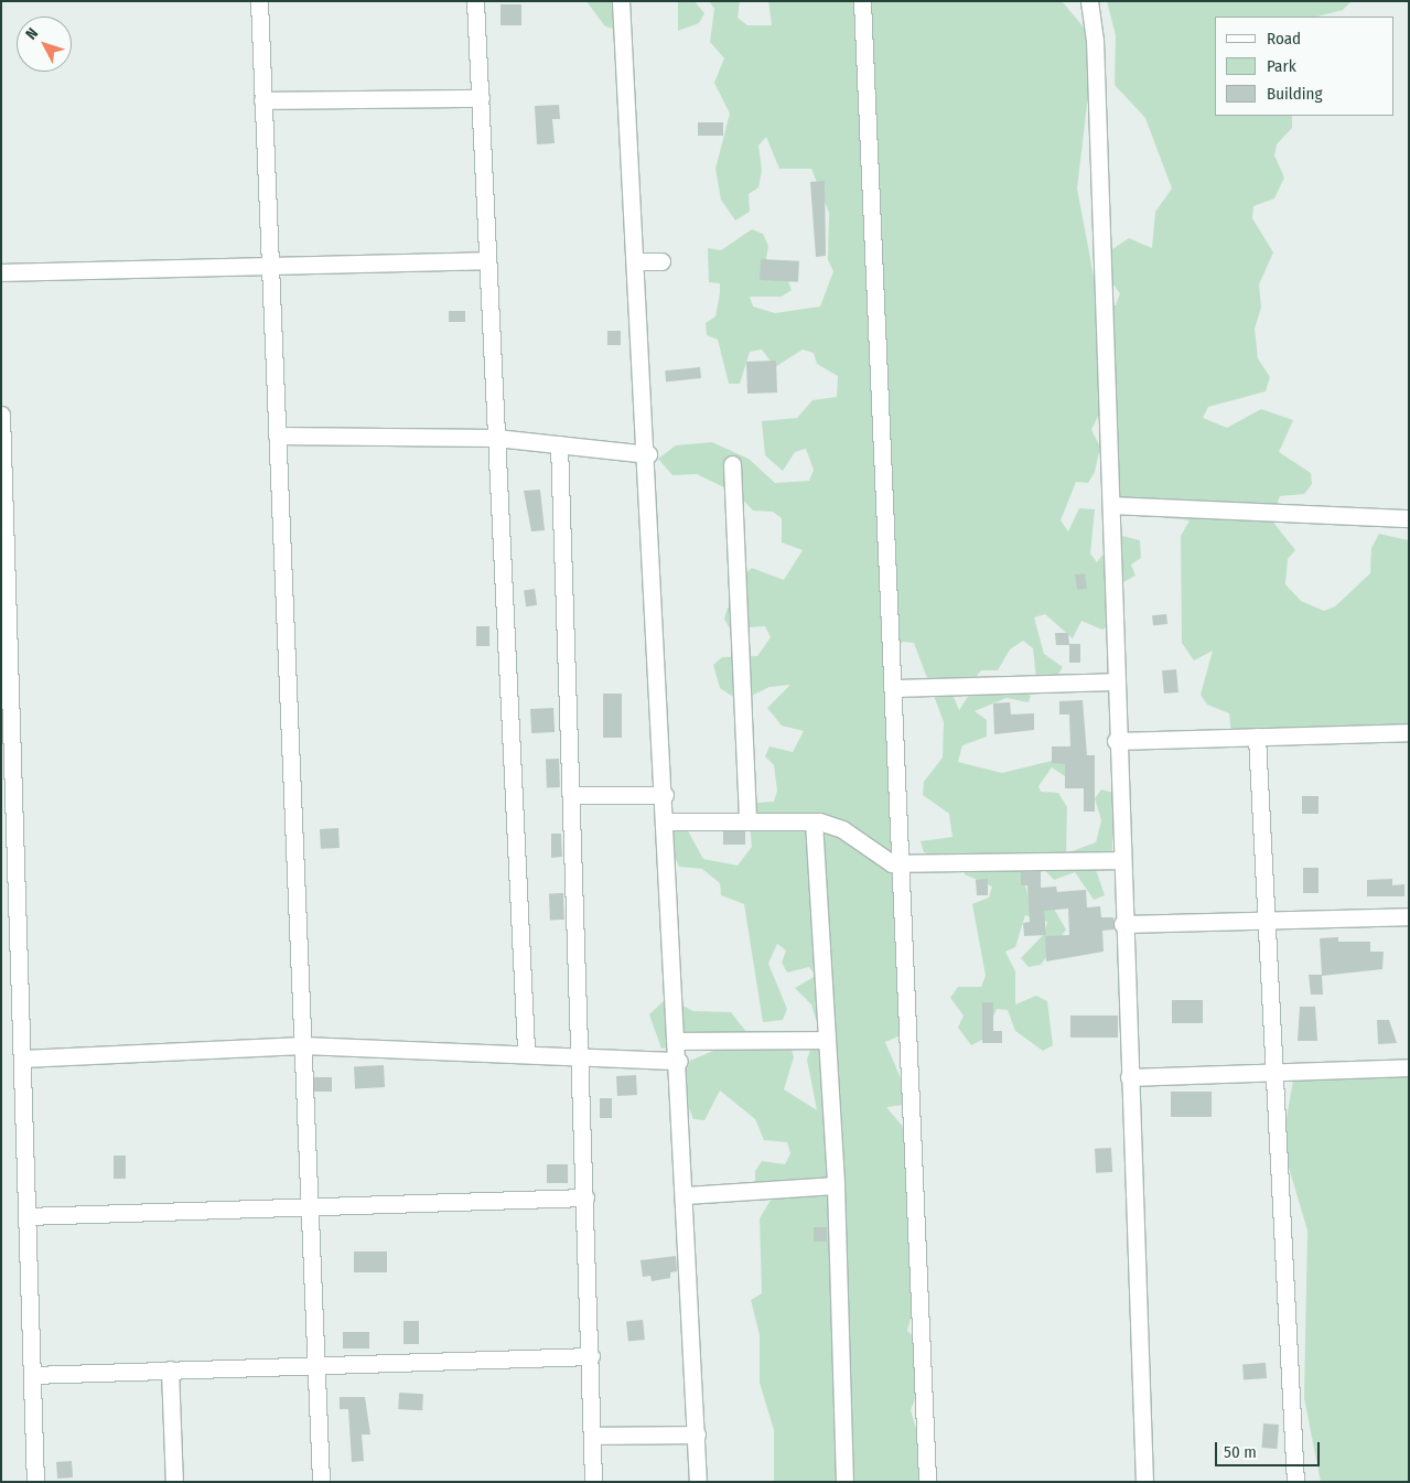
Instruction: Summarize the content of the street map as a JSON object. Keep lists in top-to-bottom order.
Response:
{
  "legend": ["Road", "Park", "Building"],
  "scale_bar": "50 m",
  "north": "top left"
}
